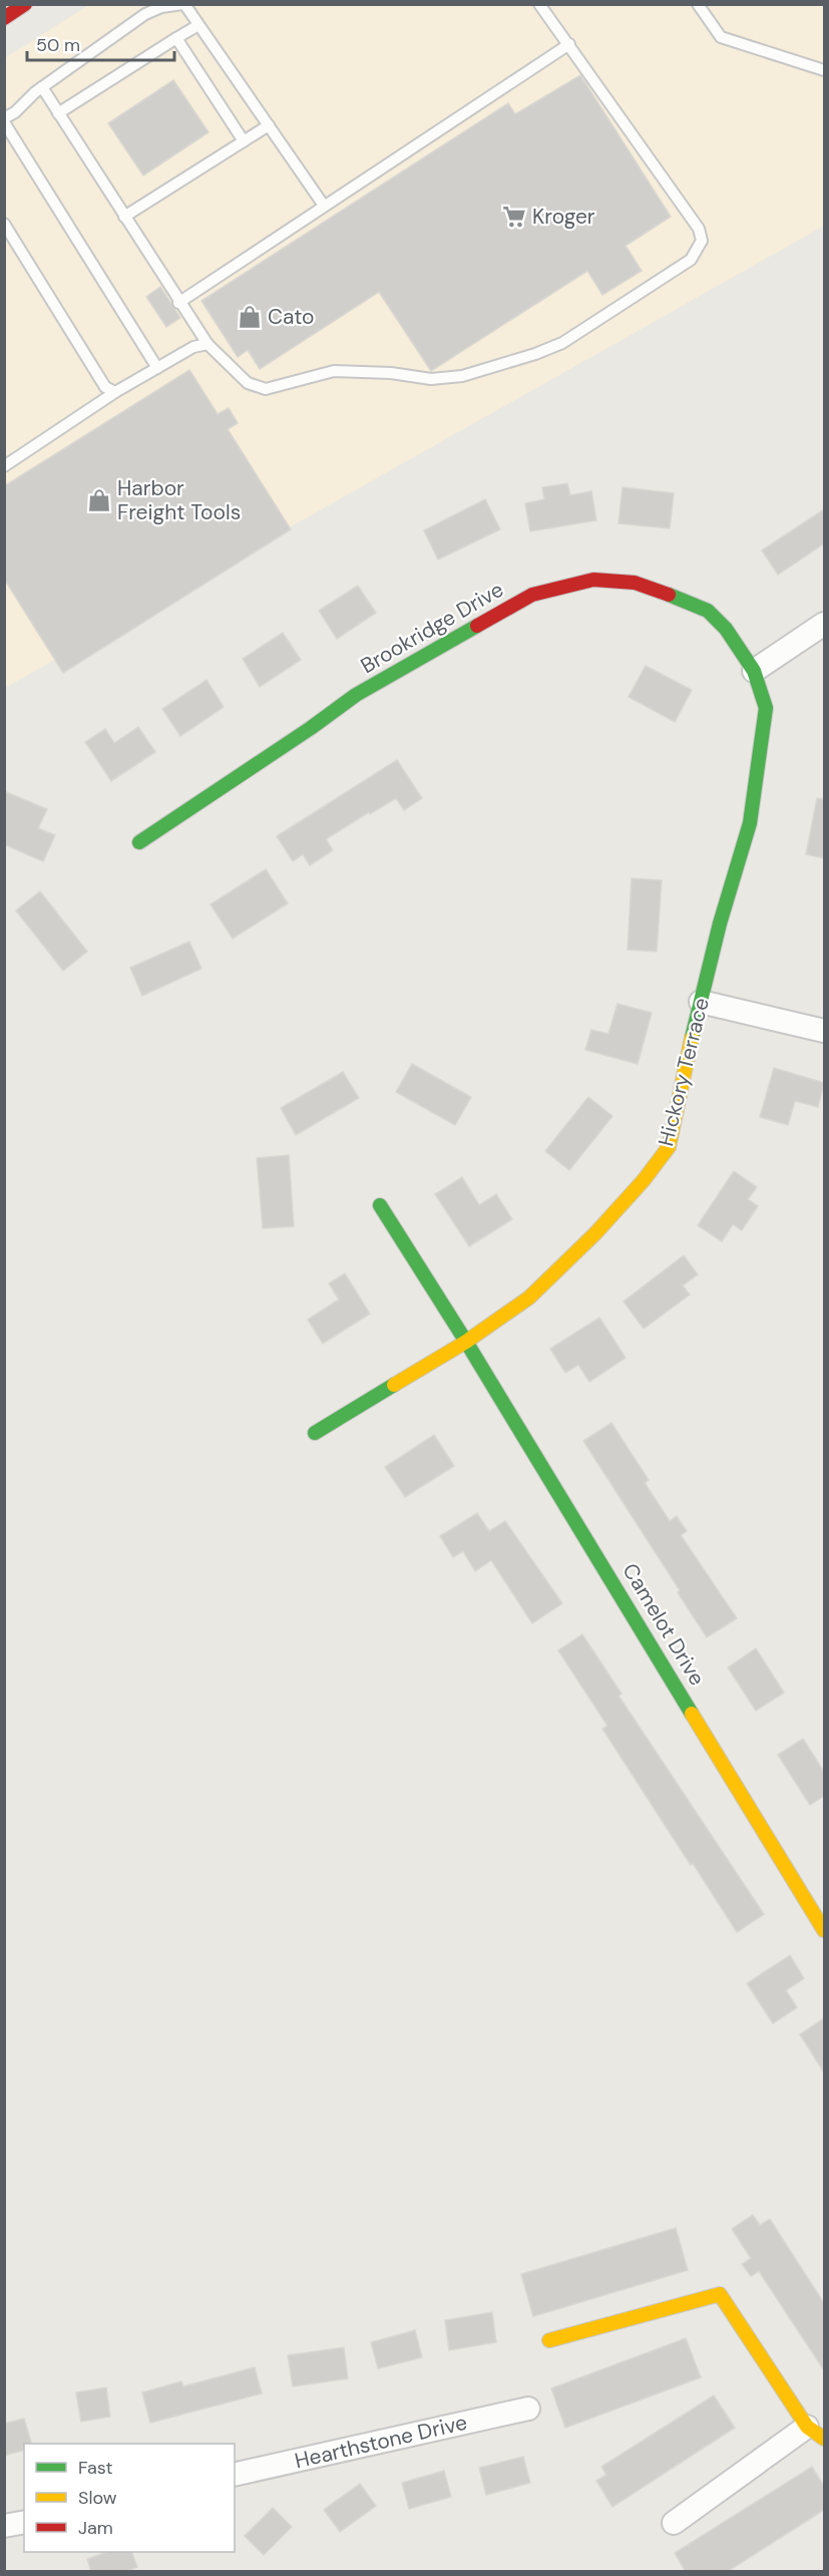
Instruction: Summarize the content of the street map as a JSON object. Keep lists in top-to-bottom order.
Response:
{
  "streets": {
    "street": [
      "Brookridge Drive",
      "Hickory Terrace",
      "Camelot Drive",
      "Hearthstone Drive"
    ]
  },
  "crossings": [
    ["Brookridge Drive", "Hickory Terrace"],
    ["Hickory Terrace", "Camelot Drive"]
  ],
  "places": {
    "supermarket": ["Kroger"],
    "shop": ["Cato", "Harbor Freight Tools"]
  },
  "legend": ["Fast", "Slow", "Jam"],
  "scale_bar": "50 m"
}
